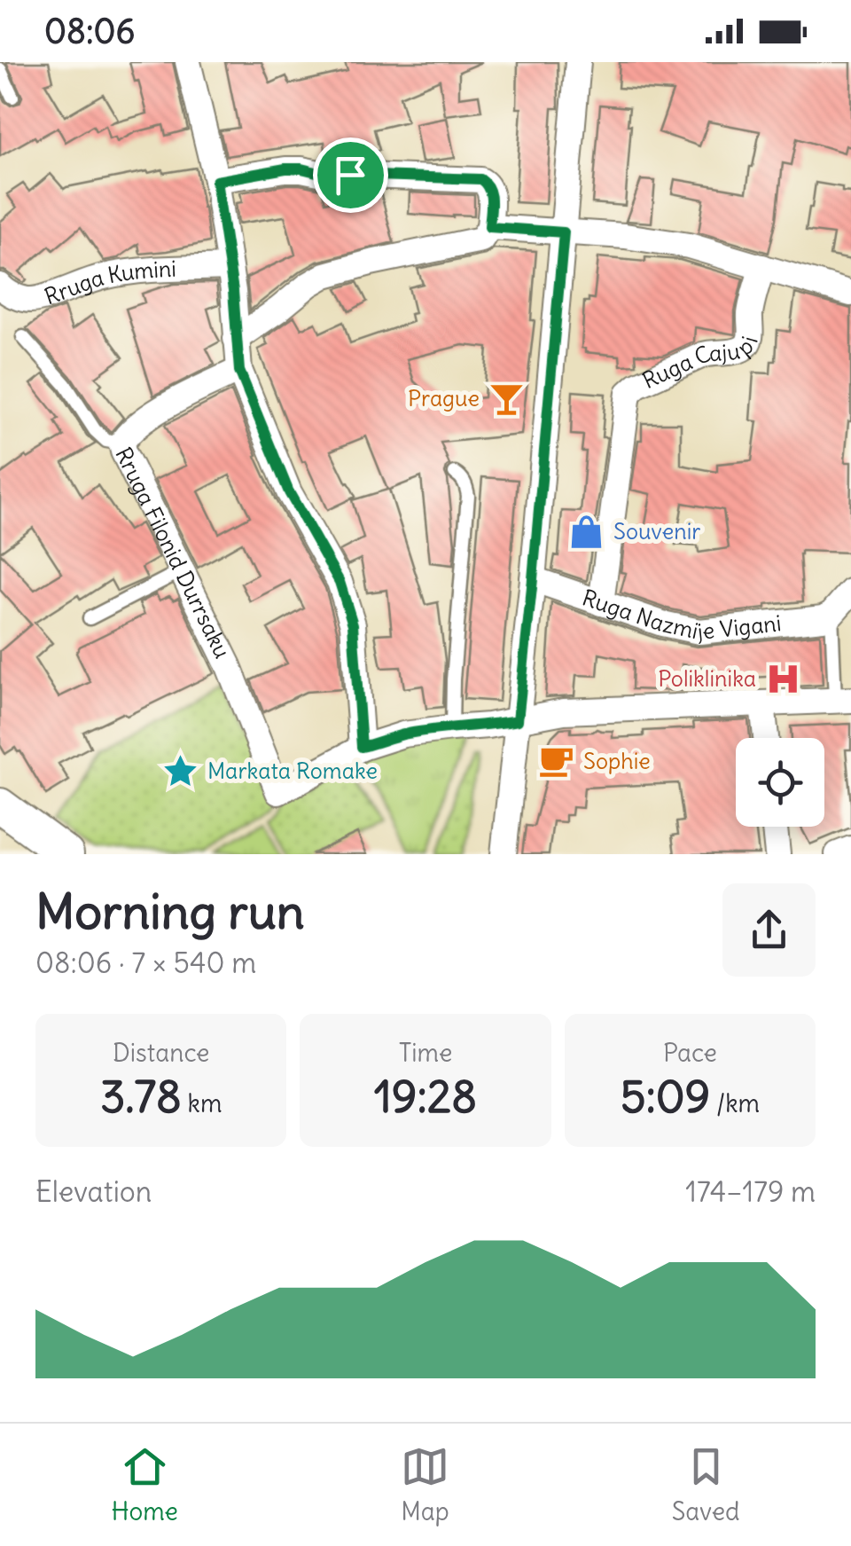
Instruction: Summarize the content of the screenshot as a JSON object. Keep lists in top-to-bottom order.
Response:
{
  "streets": {
    "street": [
      "Rruga Kumini",
      "Ruga Cajupi",
      "Rruga Filonid Durrsaku",
      "Ruga Nazmije Vigani"
    ]
  },
  "crossings": [
    ["Ruga Cajupi", "Ruga Nazmije Vigani"]
  ],
  "places": {
    "bar": ["Prague"],
    "shop": ["Souvenir"],
    "hospital": ["Poliklinika"],
    "cafe": ["Sophie"],
    "place": ["Markata Romake"]
  },
  "page": {
    "status": "08:06",
    "heading": ["Morning run", "08:06 · 7 × 540 m"],
    "stats": [
      ["Distance", "3.78 km"],
      ["Time", "19:28"],
      ["Pace", "5:09 /km"]
    ],
    "chart": ["Elevation", "174–179 m"],
    "tabs": ["Home", "Map", "Saved"]
  }
}
